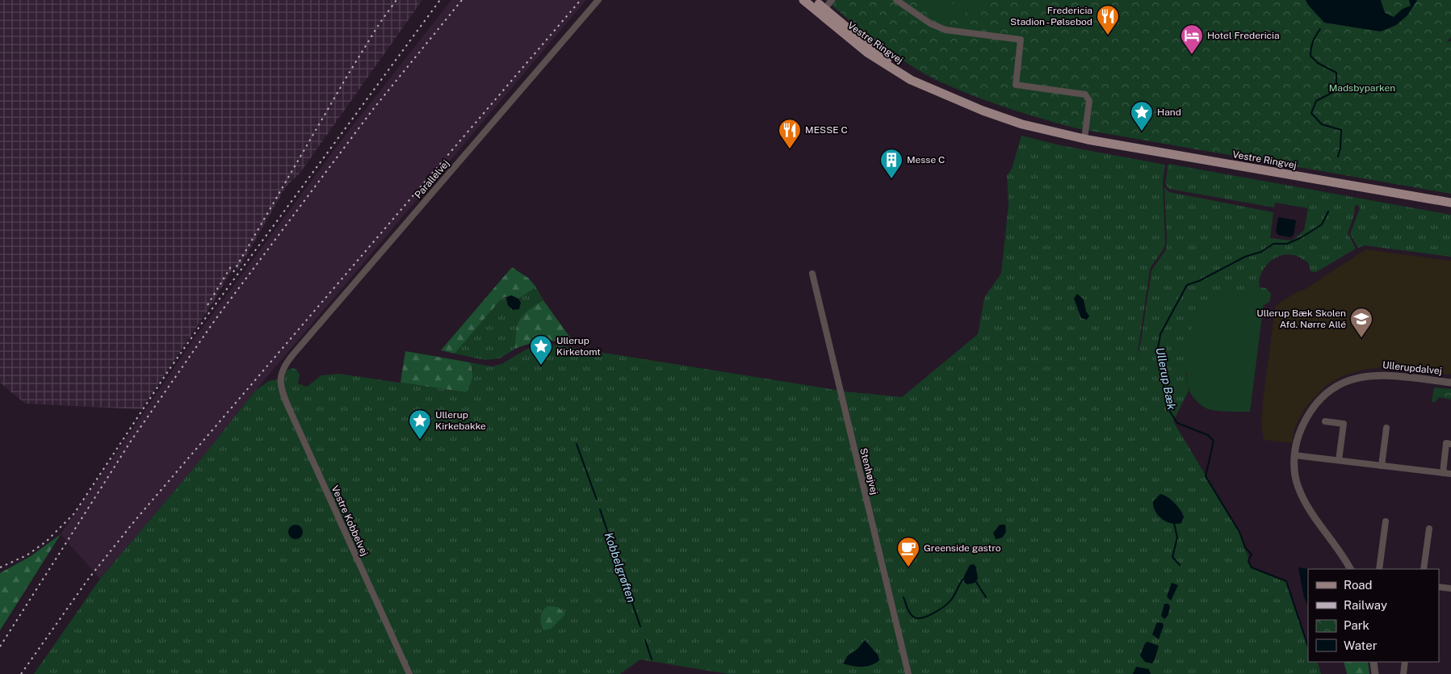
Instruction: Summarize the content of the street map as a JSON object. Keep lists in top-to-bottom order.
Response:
{
  "streets": {
    "main road": ["Vestre Ringvej"],
    "street": [
      "Parallelvej",
      "Ullerupdalvej",
      "Stenhøjvej",
      "Vestre Kobbelvej"
    ]
  },
  "crossings": [
    ["Parallelvej", "Vestre Kobbelvej"]
  ],
  "water": ["Ullerup Bæk", "Kobbelgrøften"],
  "parks": ["Madsbyparken"],
  "places": {
    "restaurant": ["Fredericia Stadion - Pølsebod", "MESSE C"],
    "hotel": ["Hotel Fredericia"],
    "place": ["Hand", "Ullerup Kirketomt", "Ullerup Kirkebakke"],
    "building": ["Messe C"],
    "school or university": ["Ullerup Bæk Skolen Afd. Nørre Allé"],
    "cafe": ["Greenside gastro"]
  },
  "legend": [
    "Road",
    "Railway",
    "Park",
    "Water"
  ]
}
